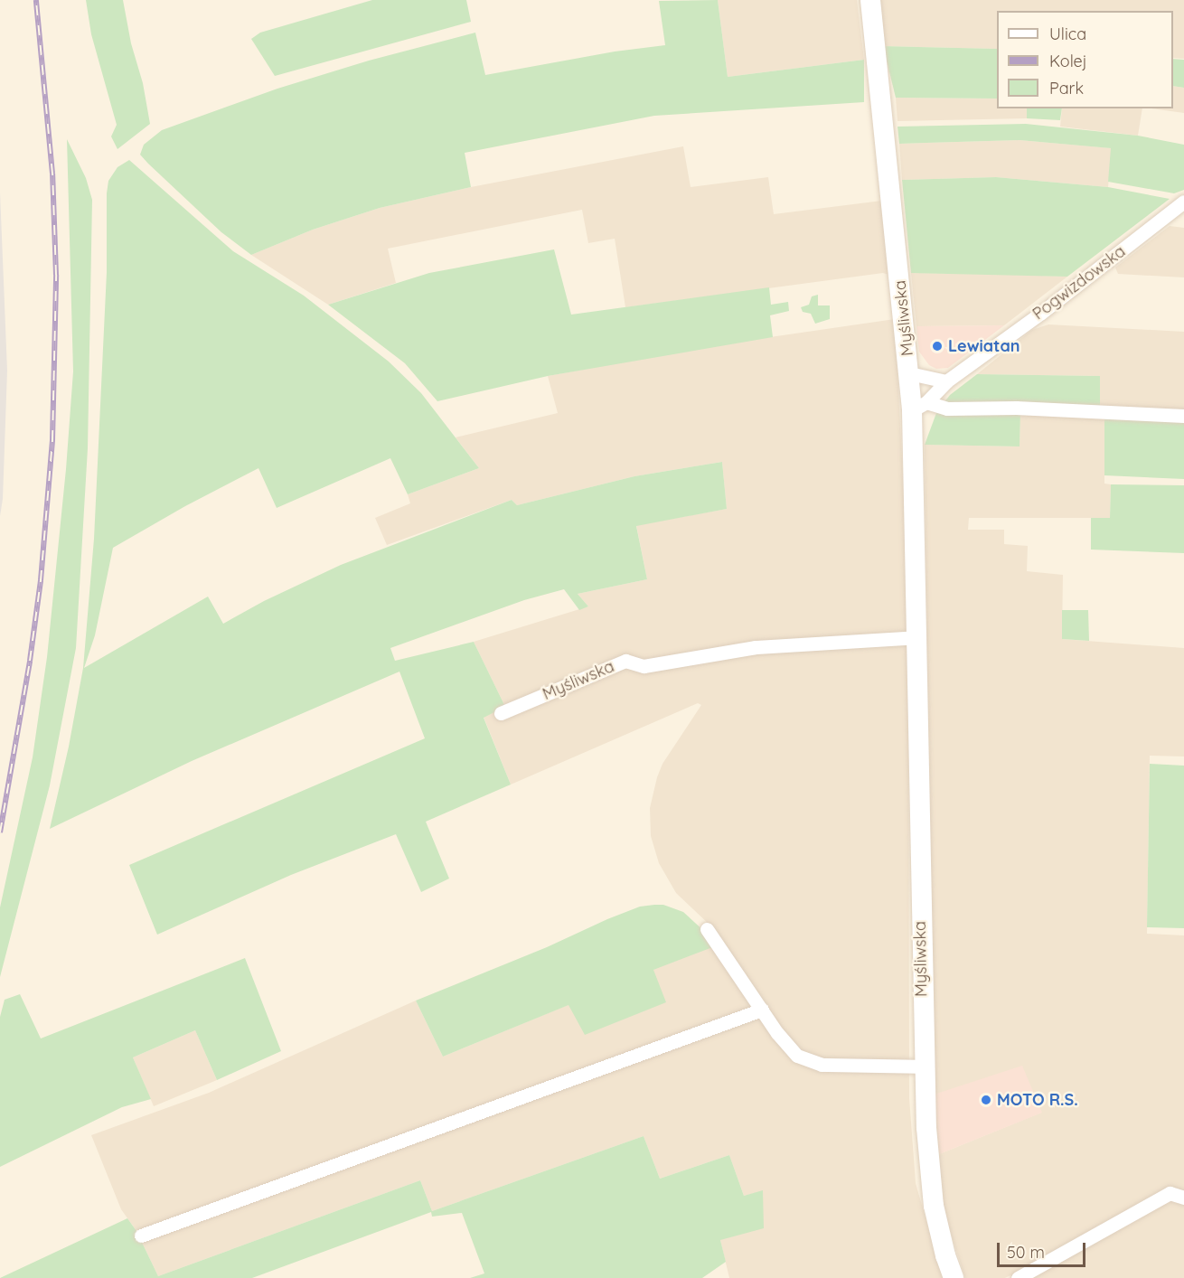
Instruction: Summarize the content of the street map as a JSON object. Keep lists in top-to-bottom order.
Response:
{
  "streets": {
    "street": ["Pogwizdowska", "Myśliwska"]
  },
  "crossings": [
    ["Pogwizdowska", "Myśliwska"]
  ],
  "places": ["Lewiatan", "MOTO R.S."],
  "legend": ["Ulica", "Kolej", "Park"],
  "scale_bar": "50 m"
}
